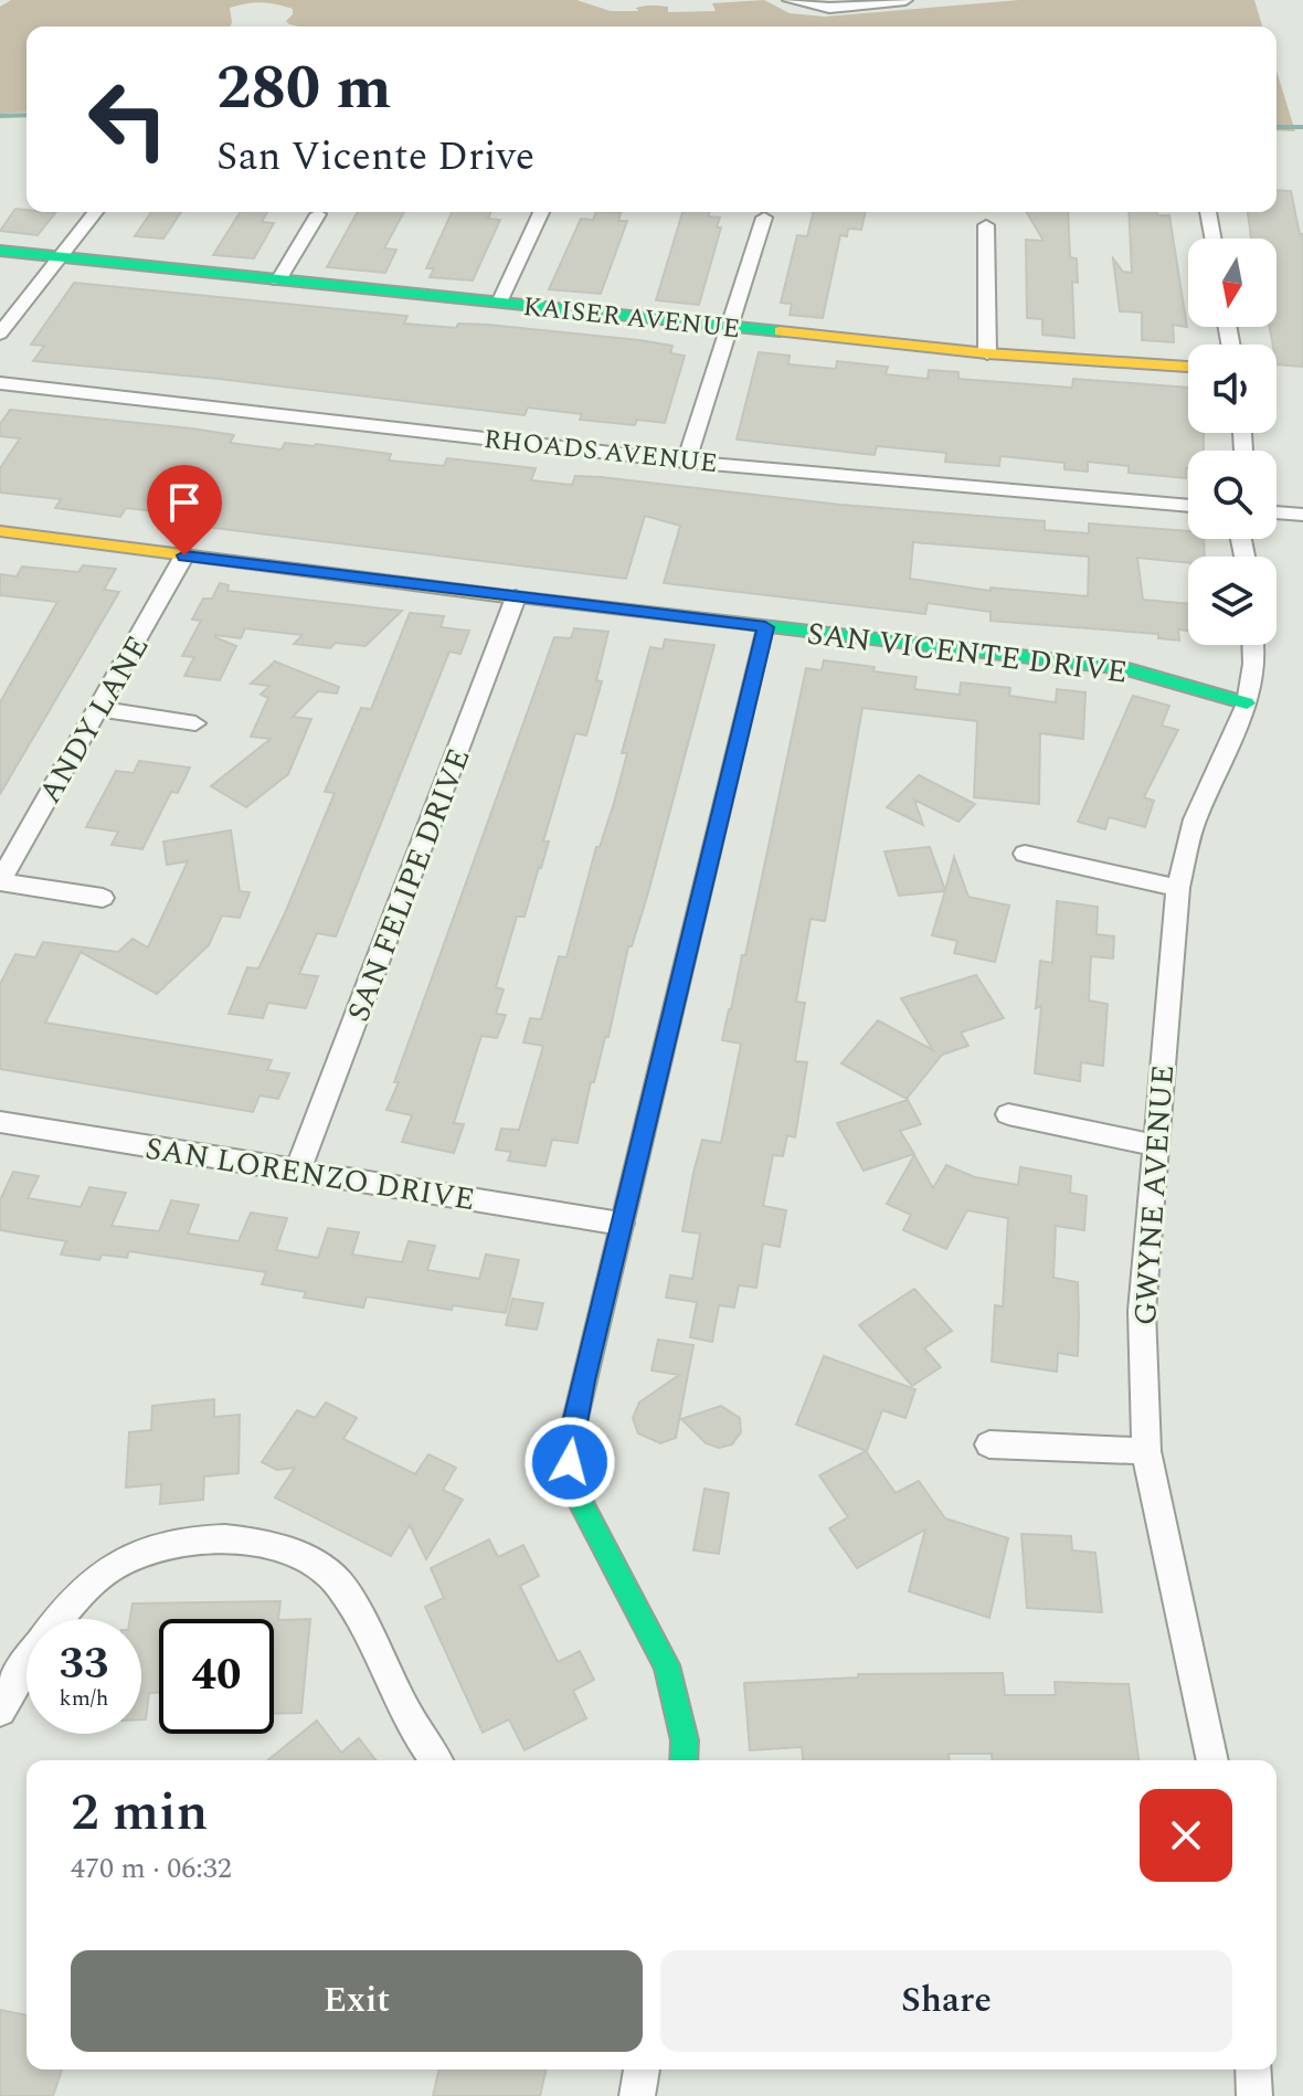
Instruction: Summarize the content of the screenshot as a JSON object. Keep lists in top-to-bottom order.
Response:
{
  "streets": {
    "street": [
      "KAISER AVENUE",
      "RHOADS AVENUE",
      "SAN VICENTE DRIVE",
      "ANDY LANE",
      "SAN FELIPE DRIVE",
      "SAN LORENZO DRIVE",
      "GWYNE AVENUE"
    ]
  },
  "crossings": [
    ["SAN VICENTE DRIVE", "ANDY LANE"],
    ["SAN VICENTE DRIVE", "SAN FELIPE DRIVE"],
    ["SAN VICENTE DRIVE", "GWYNE AVENUE"],
    ["SAN FELIPE DRIVE", "SAN LORENZO DRIVE"]
  ],
  "north": "bottom",
  "page": {
    "turn": ["280 m", "San Vicente Drive"],
    "speed": "33 km/h",
    "limit": "40",
    "heading": ["2 min", "470 m · 06:32"],
    "buttons": ["Exit", "Share"]
  }
}
